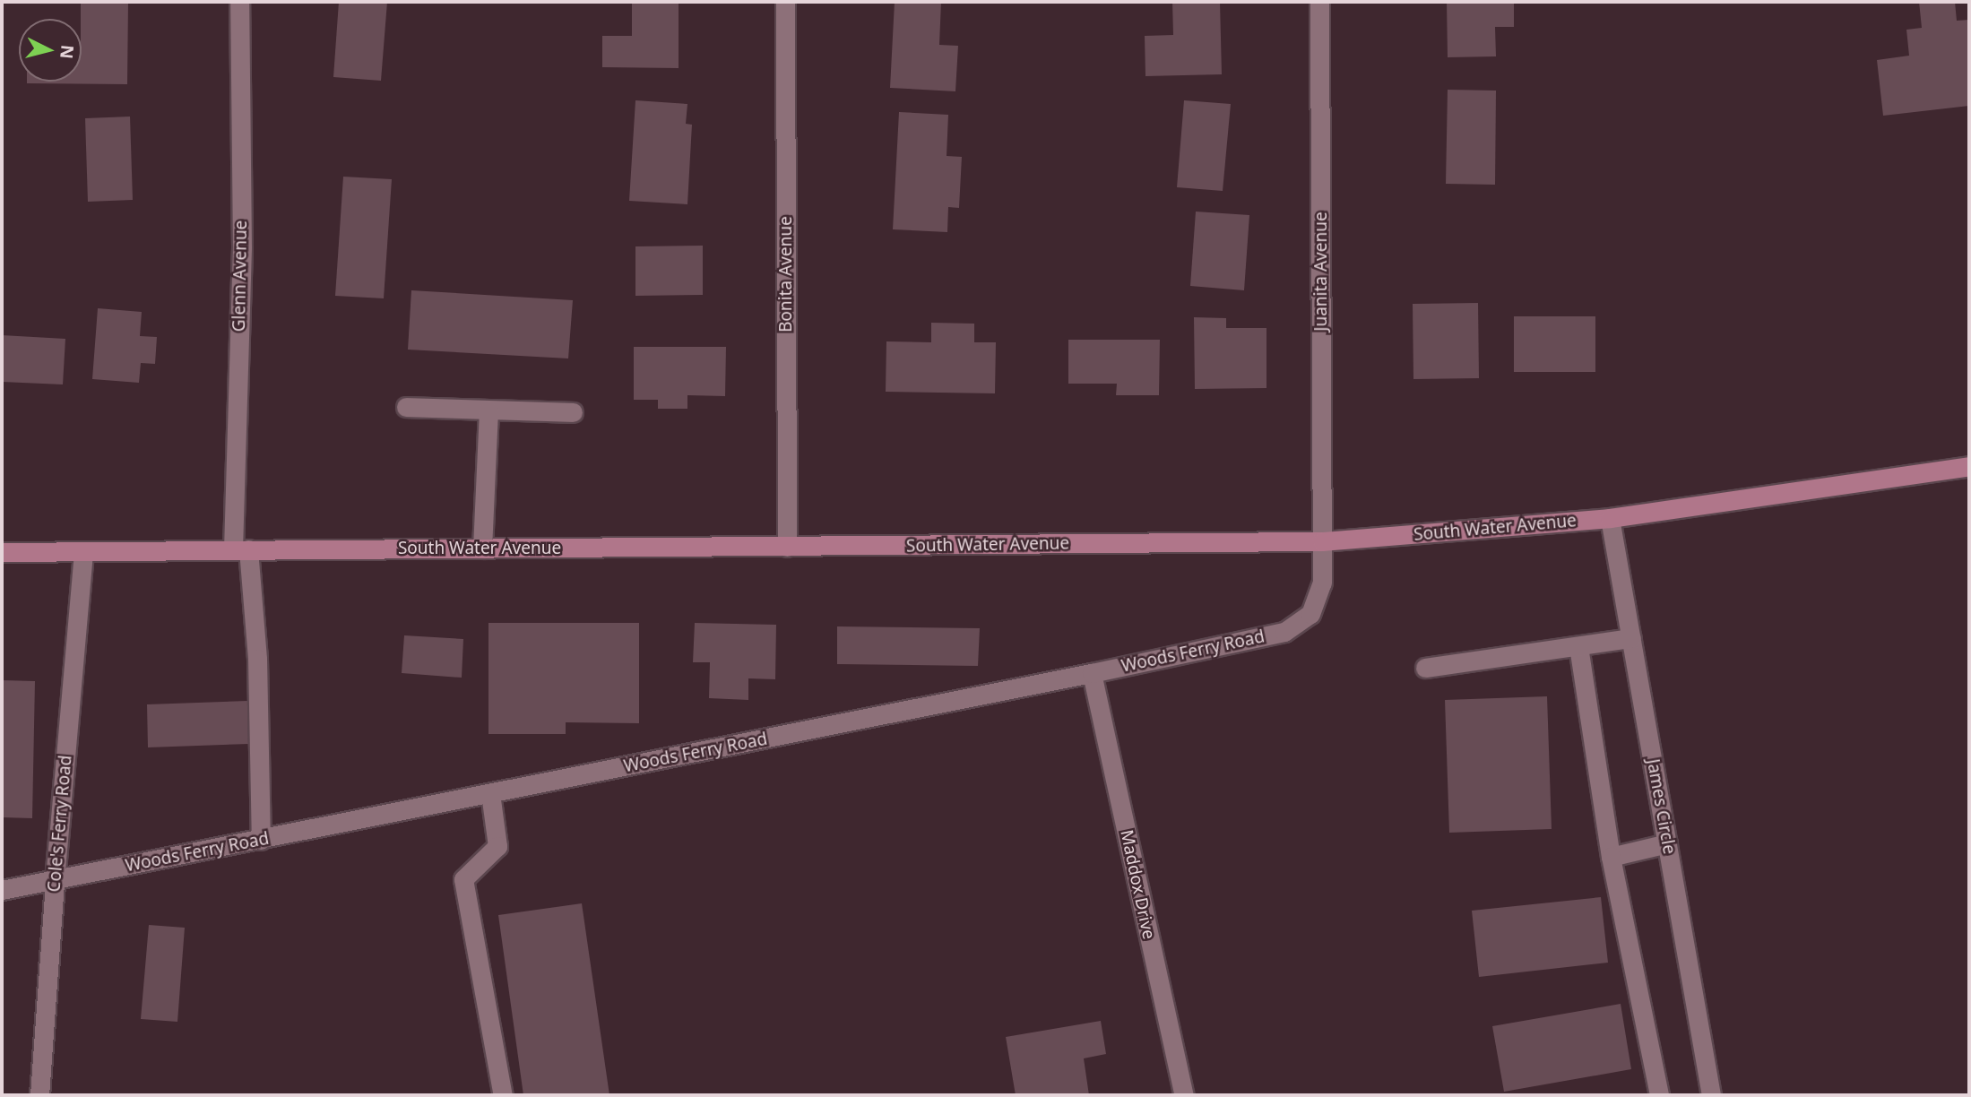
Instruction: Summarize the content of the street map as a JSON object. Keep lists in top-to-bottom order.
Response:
{
  "streets": {
    "main road": ["South Water Avenue"],
    "street": [
      "Juanita Avenue",
      "Bonita Avenue",
      "Glenn Avenue",
      "Woods Ferry Road",
      "James Circle",
      "Cole's Ferry Road",
      "Maddox Drive"
    ]
  },
  "crossings": [
    ["Juanita Avenue", "South Water Avenue"],
    ["Juanita Avenue", "Woods Ferry Road"],
    ["Bonita Avenue", "South Water Avenue"],
    ["Glenn Avenue", "South Water Avenue"],
    ["Glenn Avenue", "Woods Ferry Road"],
    ["South Water Avenue", "Woods Ferry Road"],
    ["South Water Avenue", "James Circle"],
    ["South Water Avenue", "Cole's Ferry Road"],
    ["Woods Ferry Road", "Cole's Ferry Road"],
    ["Woods Ferry Road", "Maddox Drive"]
  ],
  "north": "right"
}
